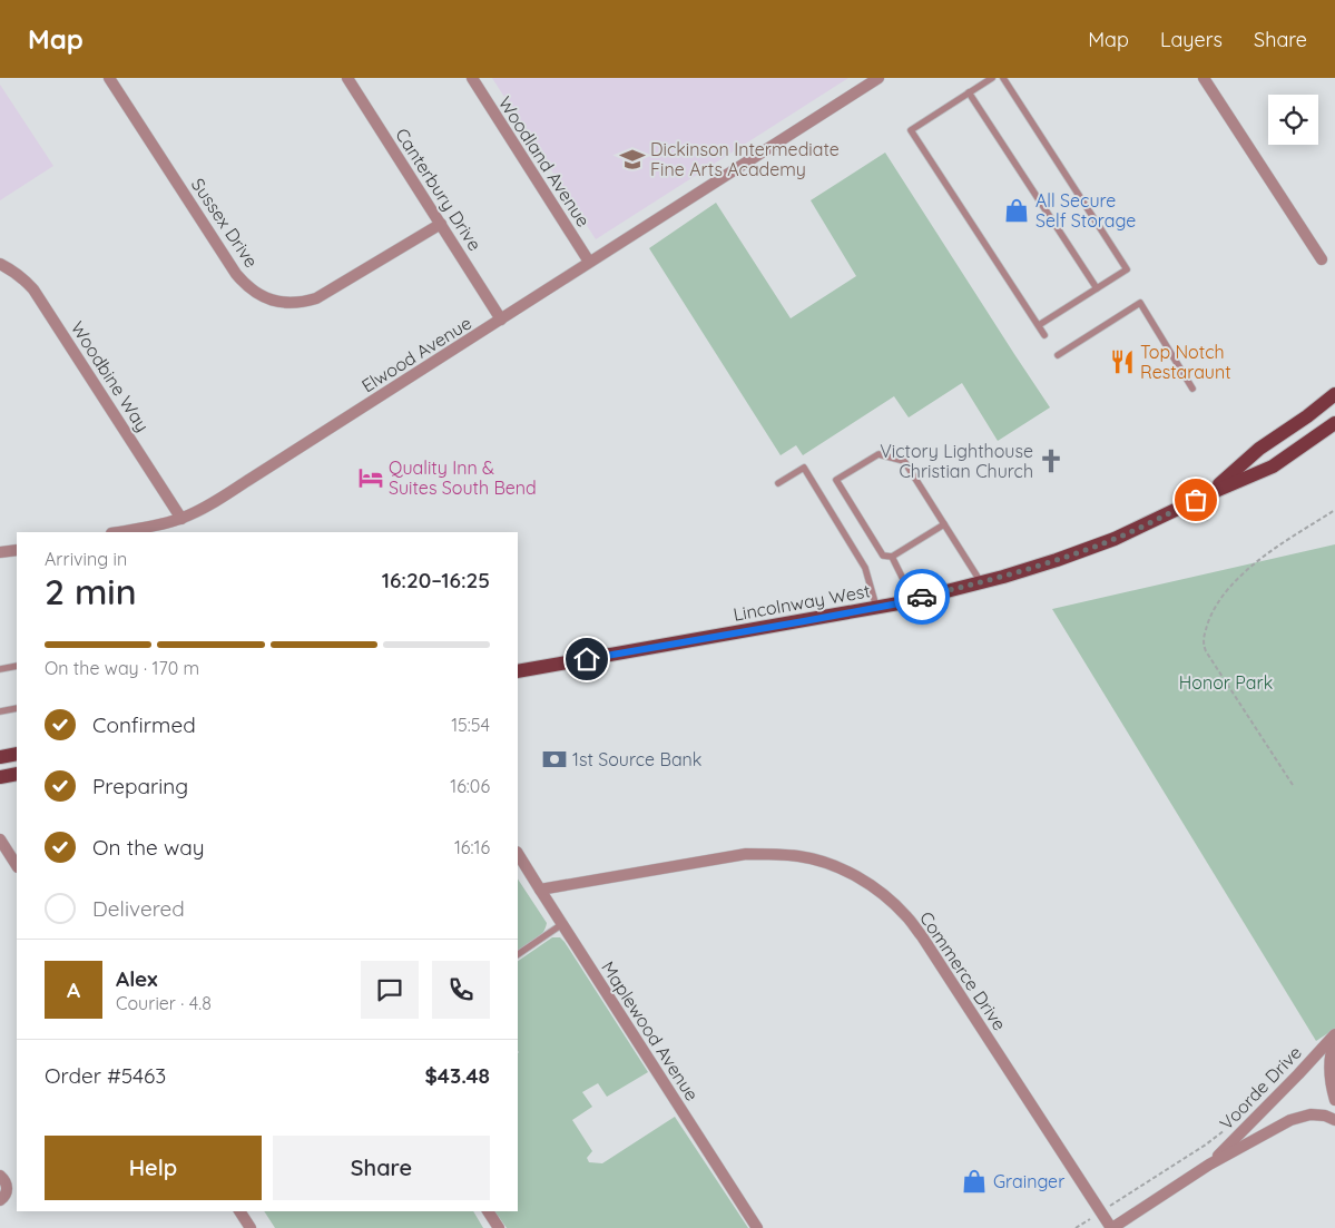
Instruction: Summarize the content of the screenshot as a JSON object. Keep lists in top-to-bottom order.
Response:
{
  "streets": {
    "main road": ["Lincolnway West"],
    "street": [
      "Woodland Avenue",
      "Canterbury Drive",
      "Sussex Drive",
      "Elwood Avenue",
      "Woodbine Way",
      "Commerce Drive",
      "Maplewood Avenue",
      "Voorde Drive"
    ]
  },
  "crossings": [
    ["Woodland Avenue", "Elwood Avenue"],
    ["Canterbury Drive", "Sussex Drive"],
    ["Canterbury Drive", "Elwood Avenue"],
    ["Elwood Avenue", "Woodbine Way"],
    ["Commerce Drive", "Maplewood Avenue"],
    ["Commerce Drive", "Voorde Drive"]
  ],
  "parks": ["Honor Park"],
  "places": {
    "school or university": ["Dickinson Intermediate Fine Arts Academy"],
    "shop": ["All Secure Self Storage", "Grainger"],
    "restaurant": ["Top Notch Restaraunt"],
    "church": ["Victory Lighthouse Christian Church"],
    "hotel": ["Quality Inn & Suites South Bend"],
    "bank": ["1st Source Bank"]
  },
  "page": {
    "header": "Map",
    "nav": ["Map", "Layers", "Share"],
    "heading": ["2 min", "Arriving in", "16:20–16:25"],
    "panel": [
      "Alex",
      "Courier · 4.8",
      "Order #5463",
      "$43.48"
    ],
    "bar": "On the way · 170 m",
    "list": [
      ["Confirmed", "15:54"],
      ["Preparing", "16:06"],
      ["On the way", "16:16"],
      "Delivered"
    ],
    "round": "A",
    "buttons": ["Help", "Share"]
  }
}
